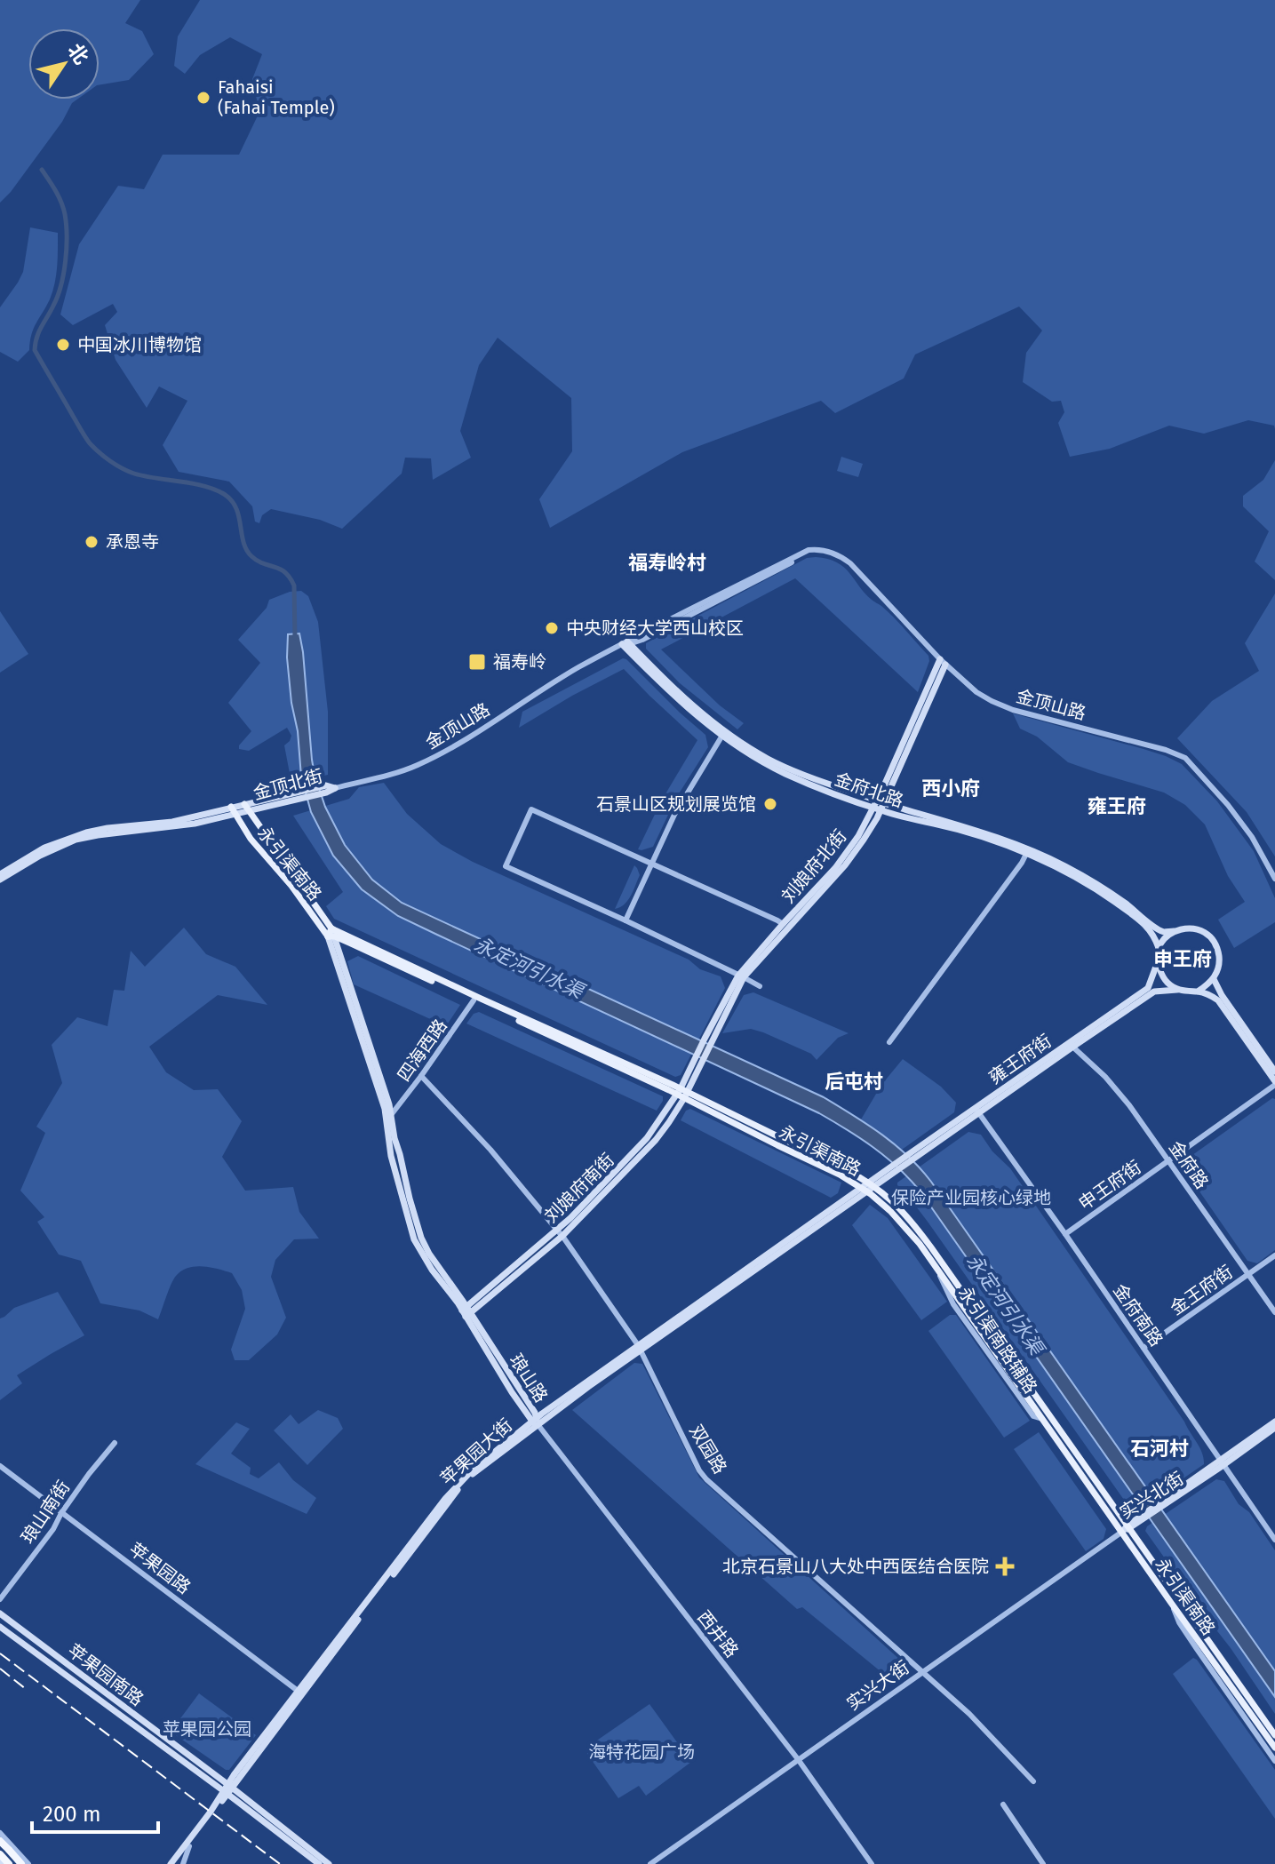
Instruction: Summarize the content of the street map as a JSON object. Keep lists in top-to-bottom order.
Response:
{
  "streets": {
    "main road": [
      "金顶北街",
      "金府北路",
      "永引渠南路",
      "刘娘府北街",
      "雍王府街",
      "刘娘府南街",
      "琅山路",
      "苹果园大街",
      "实兴北街",
      "苹果园南路"
    ],
    "street": [
      "金顶山路",
      "四海西路",
      "金府路",
      "申王府街",
      "金王府街",
      "金府南路",
      "双园路",
      "琅山南街",
      "苹果园路",
      "西井路",
      "实兴大街"
    ]
  },
  "crossings": [
    ["金顶山路", "金顶北街"],
    ["金顶山路", "金府北路"],
    ["金顶山路", "刘娘府北街"],
    ["金顶北街", "永引渠南路"],
    ["金府北路", "刘娘府北街"],
    ["金府北路", "雍王府街"],
    ["永引渠南路", "四海西路"],
    ["永引渠南路", "刘娘府南街"],
    ["永引渠南路", "琅山路"],
    ["永引渠南路", "苹果园大街"],
    ["永引渠南路", "实兴北街"],
    ["永引渠南路", "实兴大街"],
    ["刘娘府北街", "刘娘府南街"],
    ["四海西路", "琅山路"],
    ["四海西路", "双园路"],
    ["雍王府街", "金府路"],
    ["雍王府街", "金府南路"],
    ["雍王府街", "苹果园大街"],
    ["金府路", "申王府街"],
    ["金府路", "金王府街"],
    ["申王府街", "金府南路"],
    ["刘娘府南街", "琅山路"],
    ["刘娘府南街", "双园路"],
    ["金王府街", "金府南路"],
    ["金府南路", "实兴北街"],
    ["琅山路", "苹果园大街"],
    ["琅山路", "西井路"],
    ["双园路", "苹果园大街"],
    ["双园路", "实兴大街"],
    ["苹果园大街", "苹果园路"],
    ["苹果园大街", "西井路"],
    ["苹果园大街", "苹果园南路"],
    ["实兴北街", "实兴大街"],
    ["琅山南街", "苹果园路"],
    ["西井路", "实兴大街"]
  ],
  "districts": [
    "福寿岭村",
    "西小府",
    "雍王府",
    "申王府",
    "后屯村",
    "石河村"
  ],
  "water": ["永定河引水渠"],
  "parks": ["保险产业园核心绿地", "苹果园公园", "海特花园广场"],
  "places": {
    "other": [
      "Fahaisi (Fahai Temple)",
      "中国冰川博物馆",
      "承恩寺",
      "中央财经大学西山校区",
      "石景山区规划展览馆"
    ],
    "transit": ["福寿岭"],
    "health": ["北京石景山八大处中西医结合医院"]
  },
  "scale_bar": "200 m",
  "north": "top right"
}
